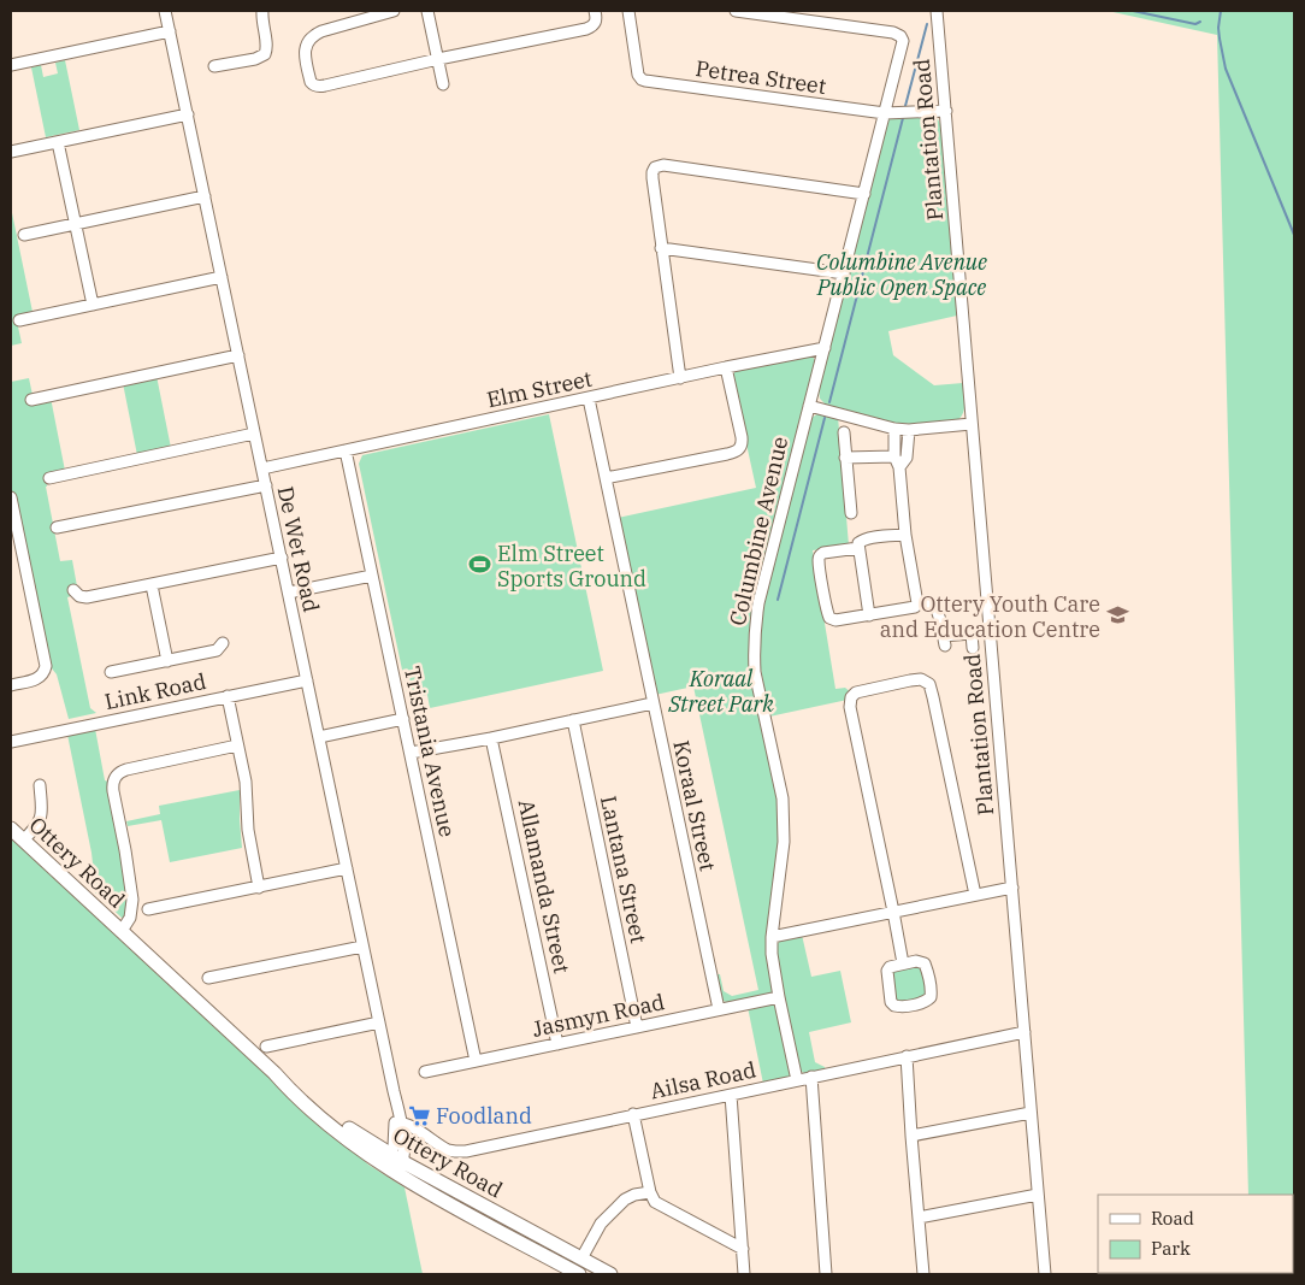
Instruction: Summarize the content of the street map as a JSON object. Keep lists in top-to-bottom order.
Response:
{
  "streets": {
    "main road": ["Ottery Road"],
    "street": [
      "Petrea Street",
      "Plantation Road",
      "Elm Street",
      "Columbine Avenue",
      "De Wet Road",
      "Link Road",
      "Tristania Avenue",
      "Koraal Street",
      "Lantana Street",
      "Allamanda Street",
      "Jasmyn Road",
      "Ailsa Road"
    ]
  },
  "crossings": [
    ["Petrea Street", "Plantation Road"],
    ["Petrea Street", "Columbine Avenue"],
    ["Plantation Road", "Ailsa Road"],
    ["Elm Street", "Columbine Avenue"],
    ["Elm Street", "De Wet Road"],
    ["Elm Street", "Tristania Avenue"],
    ["Elm Street", "Koraal Street"],
    ["Columbine Avenue", "Jasmyn Road"],
    ["Columbine Avenue", "Ailsa Road"],
    ["De Wet Road", "Link Road"],
    ["De Wet Road", "Ottery Road"],
    ["De Wet Road", "Ailsa Road"],
    ["Tristania Avenue", "Jasmyn Road"],
    ["Koraal Street", "Jasmyn Road"],
    ["Lantana Street", "Jasmyn Road"],
    ["Allamanda Street", "Jasmyn Road"]
  ],
  "parks": ["Columbine Avenue Public Open Space", "Koraal Street Park"],
  "places": {
    "sports": ["Elm Street Sports Ground"],
    "school or university": ["Ottery Youth Care and Education Centre"],
    "supermarket": ["Foodland"]
  },
  "legend": ["Road", "Park"]
}
